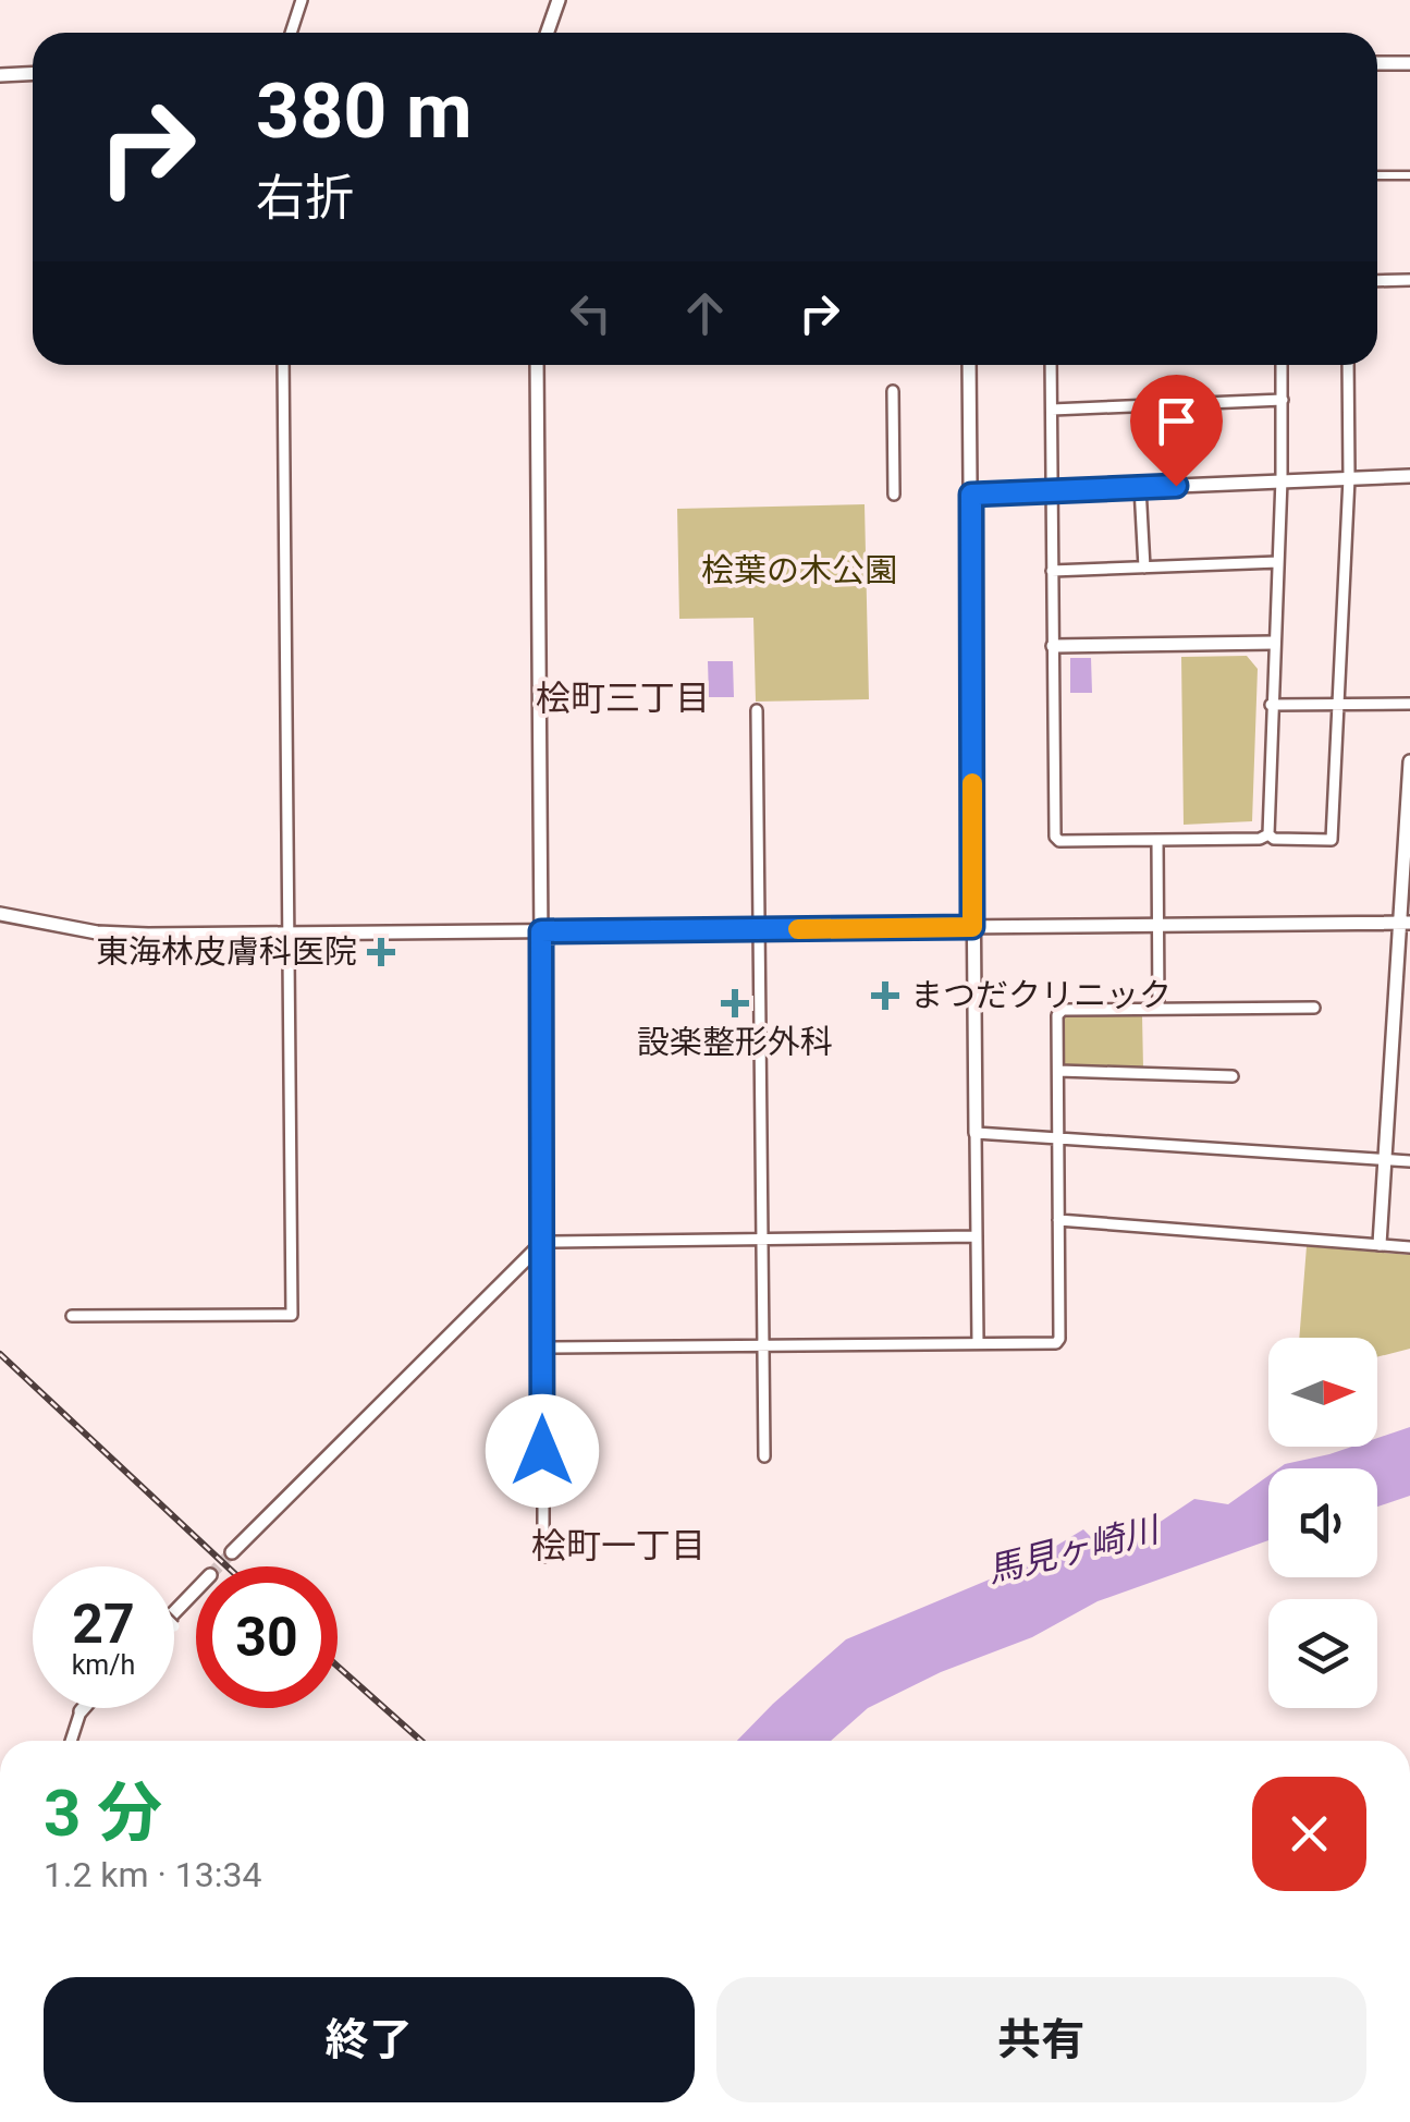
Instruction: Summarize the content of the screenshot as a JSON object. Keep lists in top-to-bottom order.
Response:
{
  "districts": ["桧町三丁目", "桧町一丁目"],
  "water": ["馬見ヶ崎川"],
  "parks": ["桧葉の木公園"],
  "places": {
    "health": ["東海林皮膚科医院", "まつだクリニック", "設楽整形外科"]
  },
  "north": "right",
  "page": {
    "turn": ["380 m", "右折"],
    "speed": "27 km/h",
    "limit": "30",
    "heading": ["3 分", "1.2 km · 13:34"],
    "buttons": ["終了", "共有"]
  }
}
